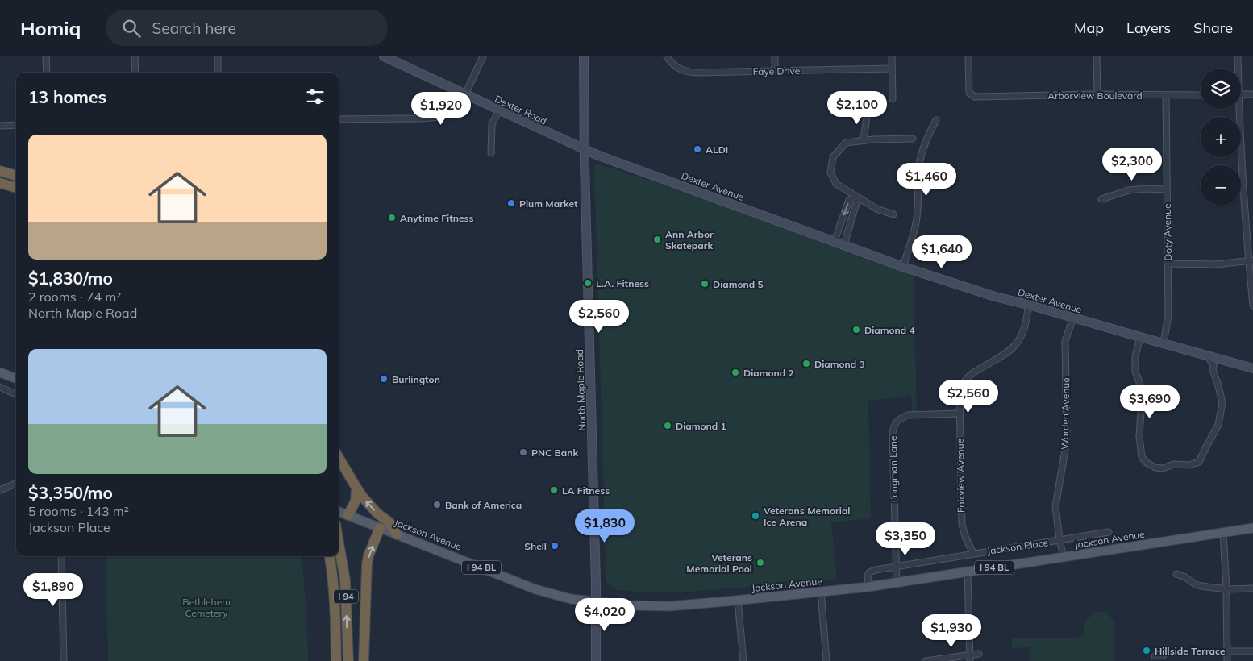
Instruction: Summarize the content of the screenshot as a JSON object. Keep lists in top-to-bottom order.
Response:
{
  "streets": {
    "highway": ["I 94"],
    "main road": [
      "Dexter Road",
      "Dexter Avenue",
      "North Maple Road",
      "Jackson Avenue",
      "I 94 BL"
    ],
    "street": [
      "Faye Drive",
      "Arborview Boulevard",
      "Doty Avenue",
      "Worden Avenue",
      "Longman Lane",
      "Fairview Avenue",
      "Jackson Place"
    ]
  },
  "crossings": [
    ["Arborview Boulevard", "Doty Avenue"],
    ["Dexter Road", "Dexter Avenue"],
    ["Dexter Road", "North Maple Road"],
    ["Dexter Avenue", "Doty Avenue"],
    ["Dexter Avenue", "North Maple Road"],
    ["Dexter Avenue", "Worden Avenue"],
    ["Dexter Avenue", "Fairview Avenue"],
    ["North Maple Road", "Jackson Avenue"],
    ["Worden Avenue", "Jackson Avenue"],
    ["Worden Avenue", "Jackson Place"],
    ["Longman Lane", "Fairview Avenue"],
    ["Longman Lane", "Jackson Avenue"],
    ["Longman Lane", "Jackson Place"],
    ["Fairview Avenue", "Jackson Place"],
    ["Jackson Avenue", "Jackson Place"]
  ],
  "parks": ["Bethlehem Cemetery"],
  "places": [
    "ALDI",
    "Plum Market",
    "Anytime Fitness",
    "Ann Arbor Skatepark",
    "L.A. Fitness",
    "Diamond 5",
    "Diamond 4",
    "Diamond 3",
    "Diamond 2",
    "Burlington",
    "Diamond 1",
    "PNC Bank",
    "LA Fitness",
    "Bank of America",
    "Veterans Memorial Ice Arena",
    "Shell",
    "Veterans Memorial Pool",
    "Hillside Terrace"
  ],
  "page": {
    "header": "Homiq",
    "search": "Search here",
    "nav": ["Map", "Layers", "Share"],
    "map_buttons": ["+", "−"],
    "heading": "13 homes",
    "price": [
      "$2,100",
      "$1,920",
      "$2,300",
      "$1,460",
      "$1,640",
      "$2,560",
      "$2,560",
      "$3,690",
      "$1,830",
      "$3,350",
      "$1,890",
      "$4,020",
      "$1,930"
    ],
    "list": [
      {
        "name": "$1,830/mo",
        "note": "2 rooms · 74 m² · North Maple Road"
      },
      {
        "name": "$3,350/mo",
        "note": "5 rooms · 143 m² · Jackson Place"
      }
    ]
  }
}
